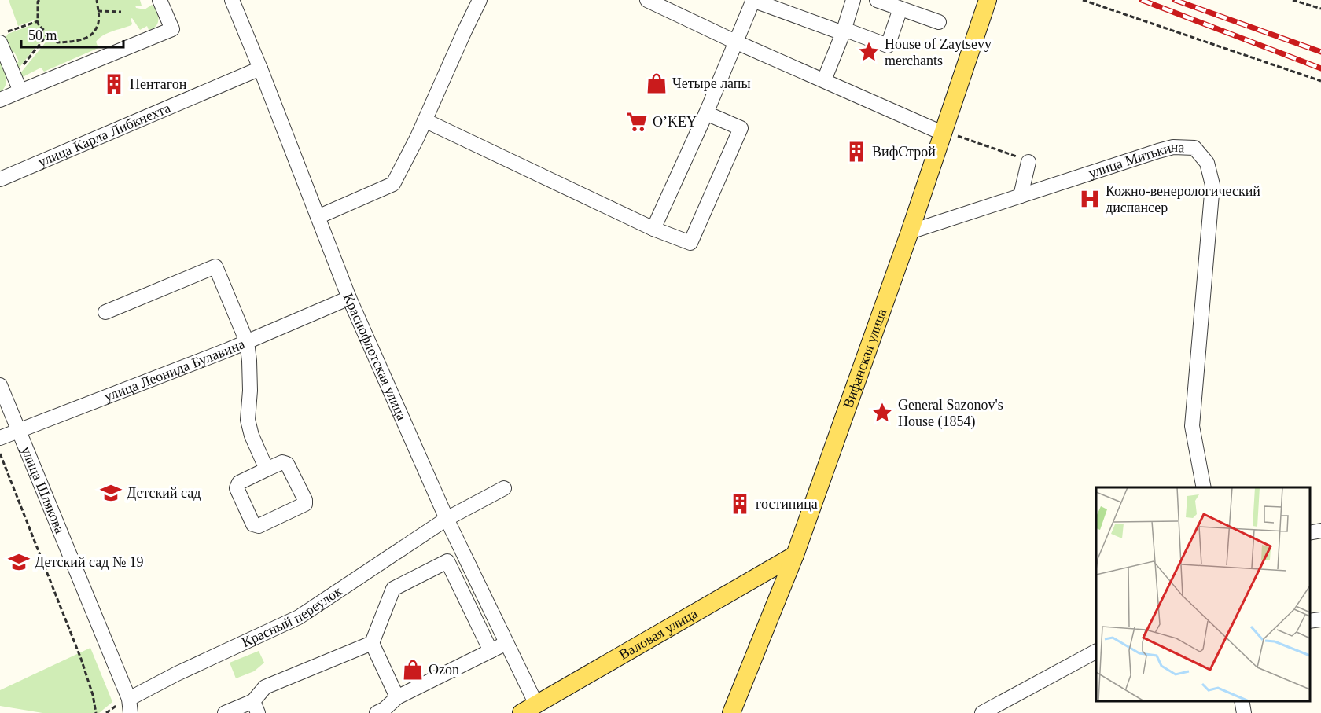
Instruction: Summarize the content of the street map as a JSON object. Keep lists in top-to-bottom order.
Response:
{
  "streets": {
    "main road": ["Вифанская улица", "Валовая улица"],
    "street": [
      "улица Карла Либкнехта",
      "улица Митькина",
      "Краснофлотская улица",
      "улица Леонида Булавина",
      "улица Шлякова",
      "Красный переулок"
    ]
  },
  "crossings": [
    ["улица Карла Либкнехта", "Краснофлотская улица"],
    ["улица Митькина", "Вифанская улица"],
    ["Краснофлотская улица", "улица Леонида Булавина"],
    ["Краснофлотская улица", "Красный переулок"],
    ["Краснофлотская улица", "Валовая улица"],
    ["Вифанская улица", "Валовая улица"],
    ["улица Леонида Булавина", "улица Шлякова"],
    ["улица Шлякова", "Красный переулок"]
  ],
  "places": {
    "place": ["House of Zaytsevy merchants", "General Sazonov's House (1854)"],
    "shop": ["Четыре лапы", "Ozon"],
    "building": ["Пентагон", "ВифСтрой", "гостиница"],
    "supermarket": ["O’KEY"],
    "hospital": ["Кожно-венерологический диспансер"],
    "school or university": ["Детский сад", "Детский сад № 19"]
  },
  "scale_bar": "50 m"
}
